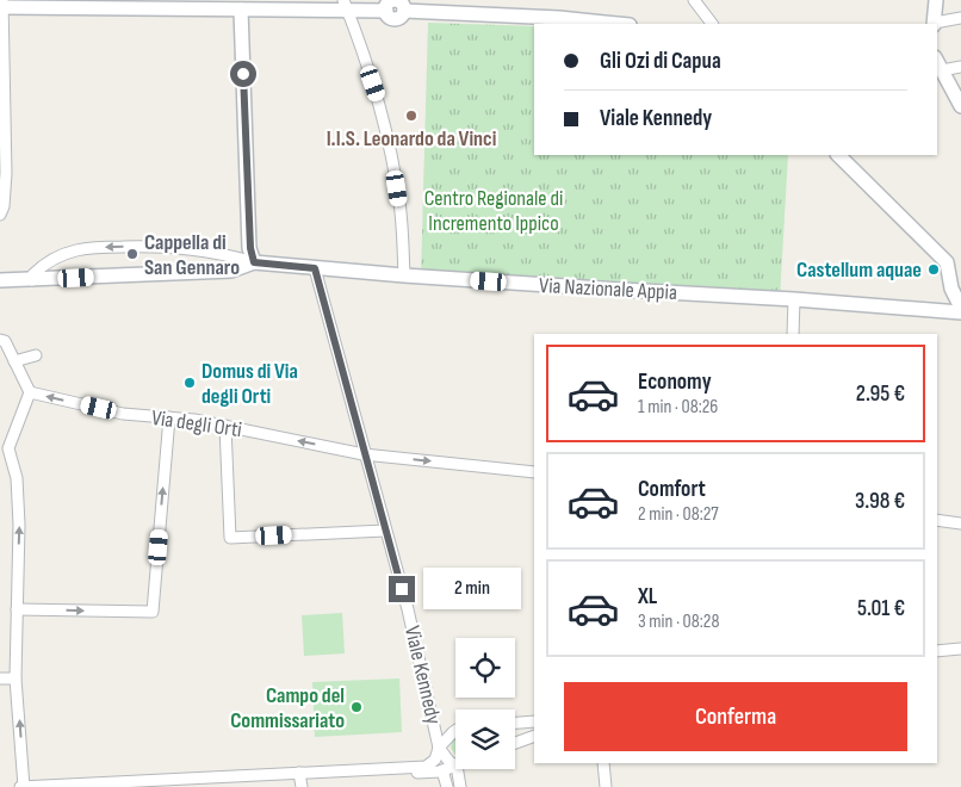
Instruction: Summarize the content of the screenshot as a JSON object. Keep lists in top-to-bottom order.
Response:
{
  "streets": {
    "main road": ["Via Nazionale Appia"],
    "street": ["Via degli Orti", "Viale Kennedy"]
  },
  "crossings": [
    ["Via Nazionale Appia", "Viale Kennedy"],
    ["Via degli Orti", "Viale Kennedy"]
  ],
  "parks": ["Centro Regionale di Incremento Ippico"],
  "places": [
    "I.I.S. Leonardo da Vinci",
    "Cappella di San Gennaro",
    "Castellum aquae",
    "Domus di Via degli Orti",
    "Campo del Commissariato"
  ],
  "page": {
    "banner": ["Gli Ozi di Capua", "Viale Kennedy"],
    "list": [
      {
        "name": "Economy",
        "note": "1 min · 08:26",
        "value": "2.95 €"
      },
      {
        "name": "Comfort",
        "note": "2 min · 08:27",
        "value": "3.98 €"
      },
      {
        "name": "XL",
        "note": "3 min · 08:28",
        "value": "5.01 €"
      }
    ],
    "bubble": "2 min",
    "buttons": "Conferma"
  }
}
